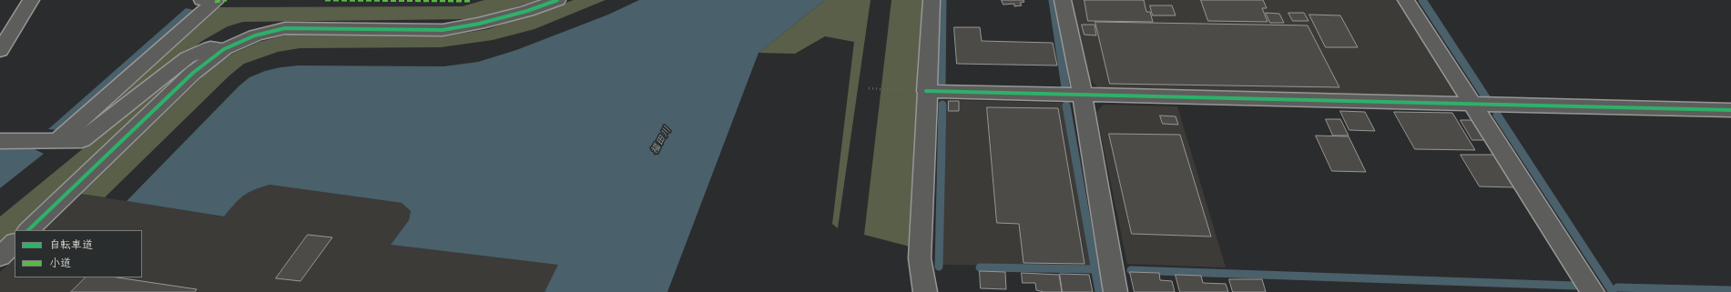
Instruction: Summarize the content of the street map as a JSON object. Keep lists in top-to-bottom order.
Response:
{
  "water": ["福田川"],
  "legend": ["自転車道", "小道"]
}
